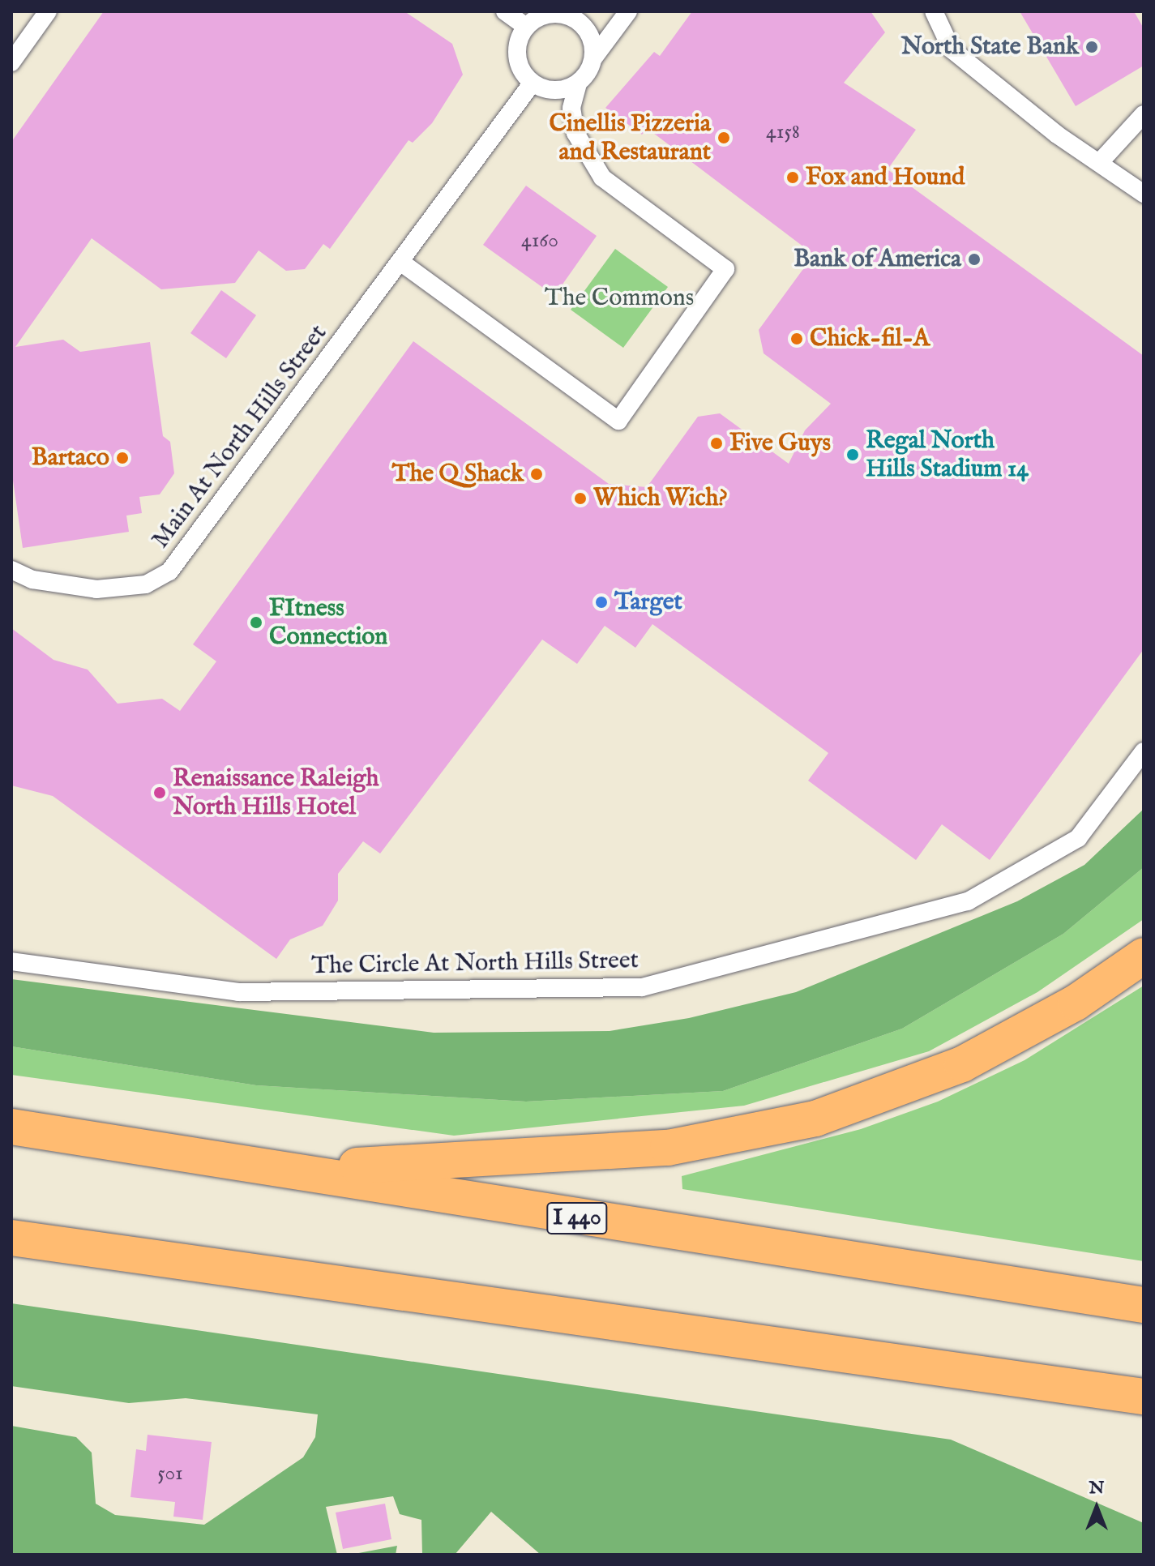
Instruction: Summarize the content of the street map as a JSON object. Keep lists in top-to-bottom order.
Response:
{
  "streets": {
    "highway": ["I 440"],
    "lane": ["Main At North Hills Street", "The Circle At North Hills Street"]
  },
  "parks": ["The Commons"],
  "places": [
    "North State Bank",
    "Cinellis Pizzeria and Restaurant",
    "Fox and Hound",
    "Bank of America",
    "Chick-fil-A",
    "Five Guys",
    "Regal North Hills Stadium 14",
    "Bartaco",
    "The Q Shack",
    "Which Wich?",
    "Target",
    "FItness Connection",
    "Renaissance Raleigh North Hills Hotel"
  ],
  "house_numbers": ["4158", "4160", "501"],
  "north": "top"
}
